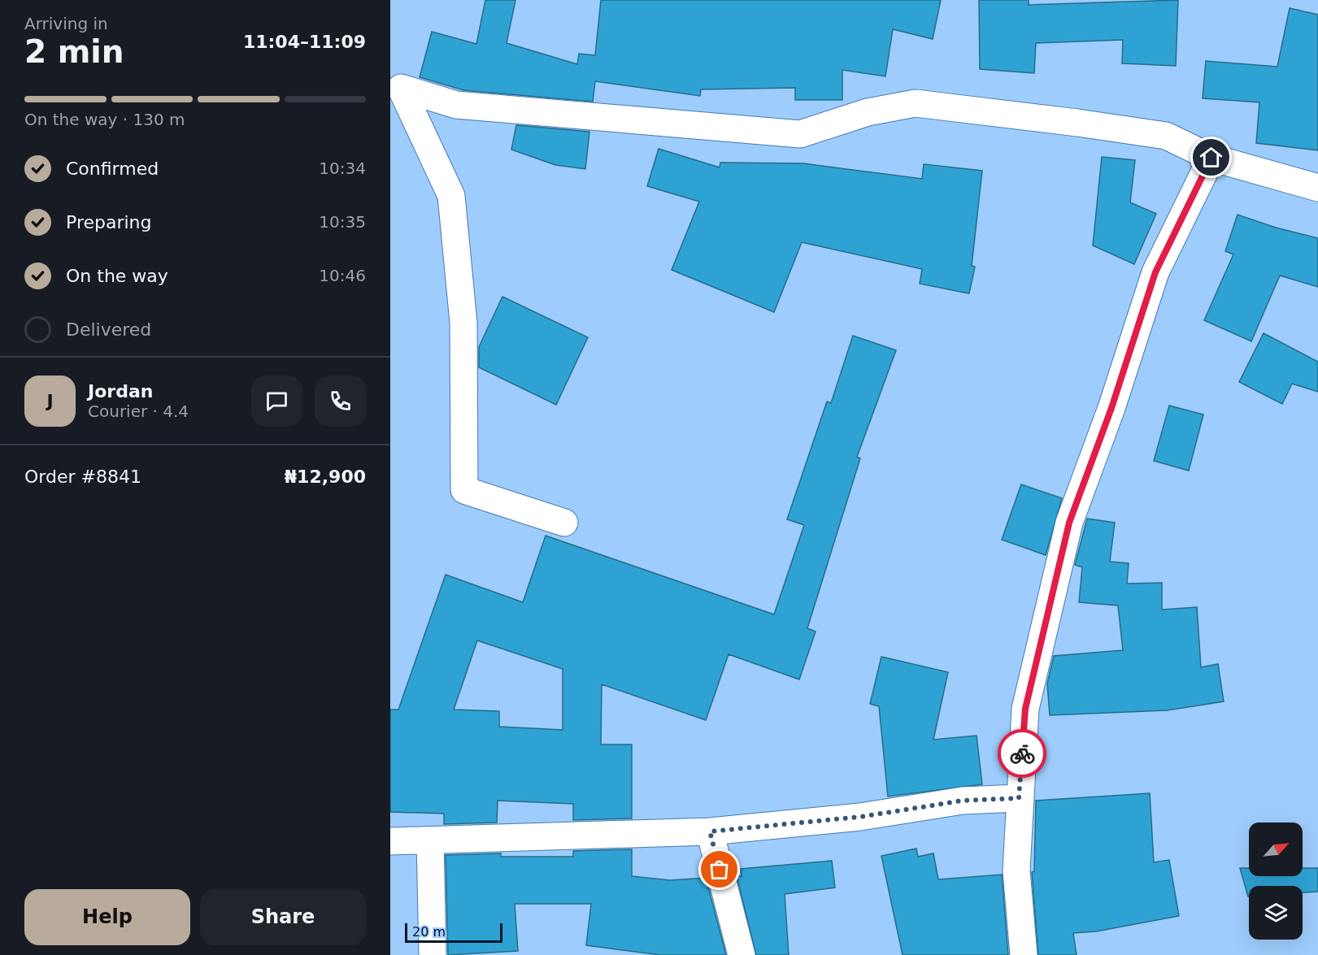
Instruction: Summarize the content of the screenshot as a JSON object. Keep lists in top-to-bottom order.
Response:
{
  "scale_bar": "20 m",
  "north": "top right",
  "page": {
    "heading": ["2 min", "Arriving in", "11:04–11:09"],
    "panel": [
      "Jordan",
      "Courier · 4.4",
      "Order #8841",
      "₦12,900"
    ],
    "bar": "On the way · 130 m",
    "list": [
      ["Confirmed", "10:34"],
      ["Preparing", "10:35"],
      ["On the way", "10:46"],
      "Delivered"
    ],
    "round": "J",
    "buttons": ["Help", "Share"],
    "scale": "20 m"
  }
}
